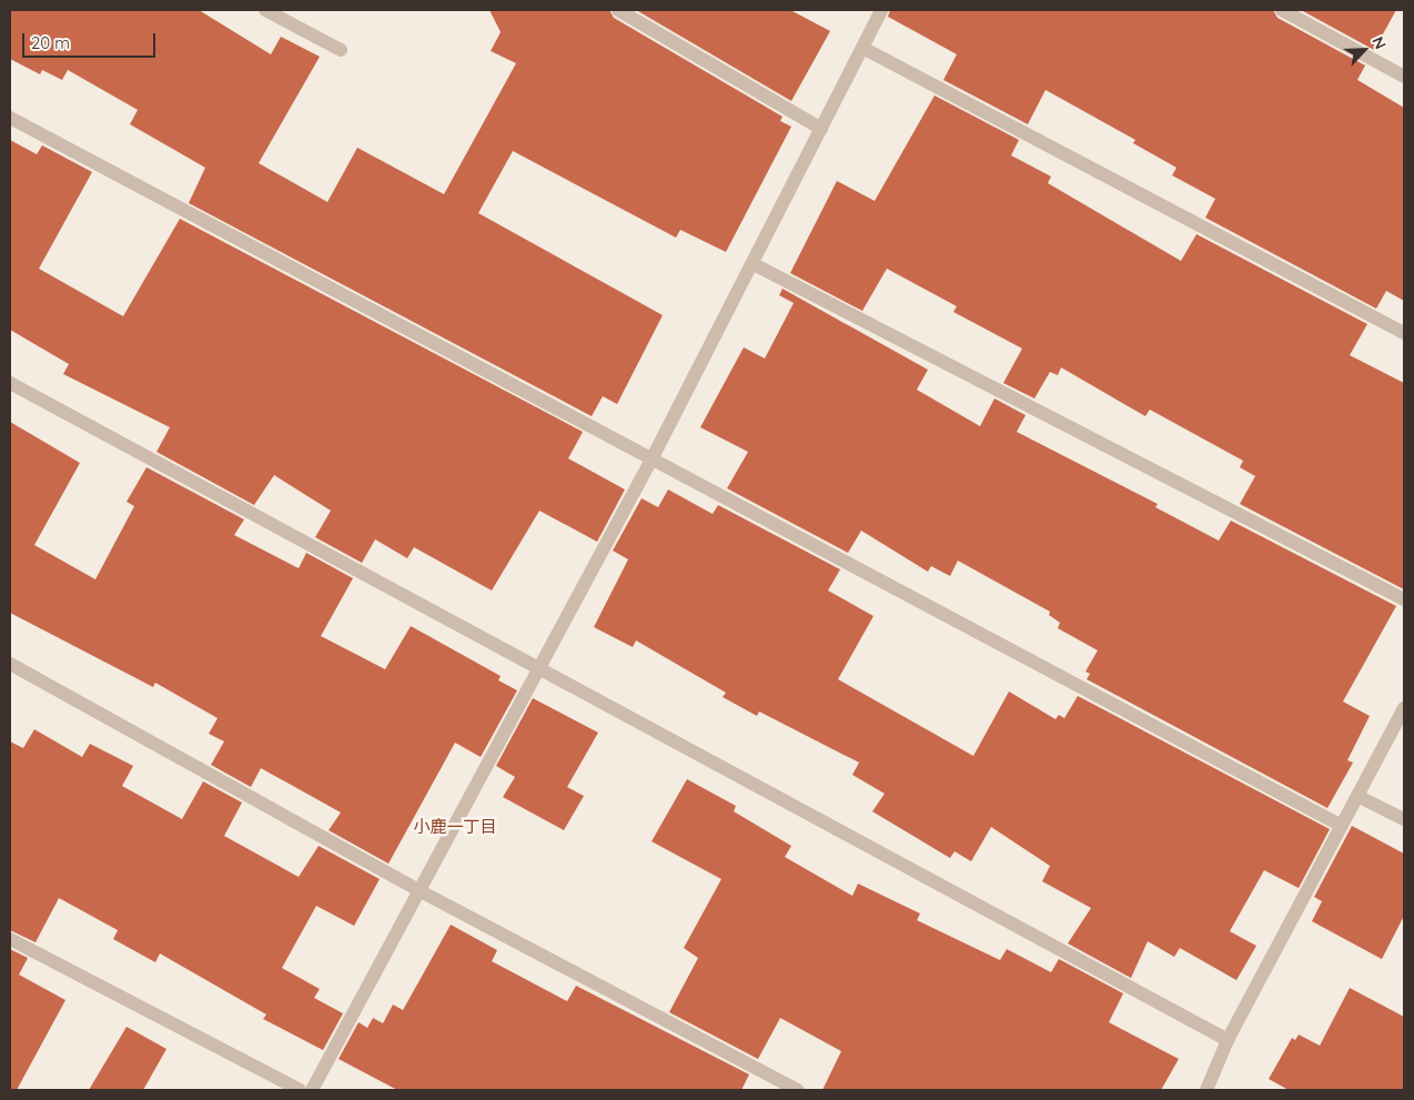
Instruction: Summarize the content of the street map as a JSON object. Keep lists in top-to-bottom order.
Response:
{
  "districts": ["小鹿一丁目"],
  "scale_bar": "20 m",
  "north": "top right"
}
